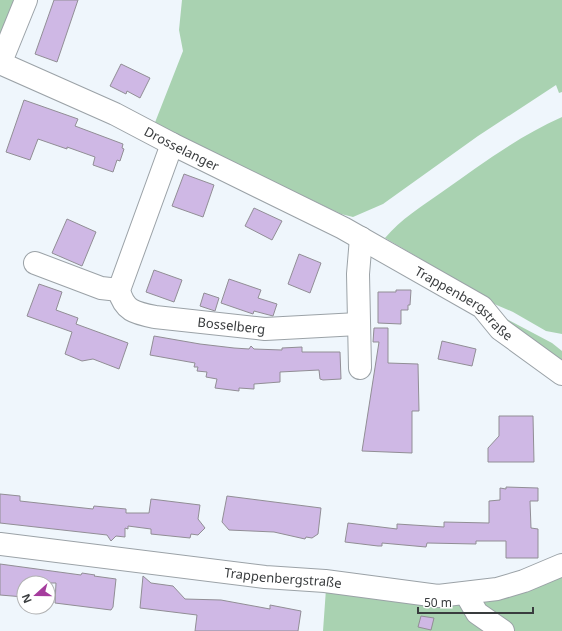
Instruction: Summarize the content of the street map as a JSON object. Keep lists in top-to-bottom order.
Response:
{
  "streets": {
    "street": ["Drosselanger", "Trappenbergstraße", "Bosselberg"]
  },
  "crossings": [
    ["Drosselanger", "Trappenbergstraße"]
  ],
  "scale_bar": "50 m",
  "north": "left"
}
